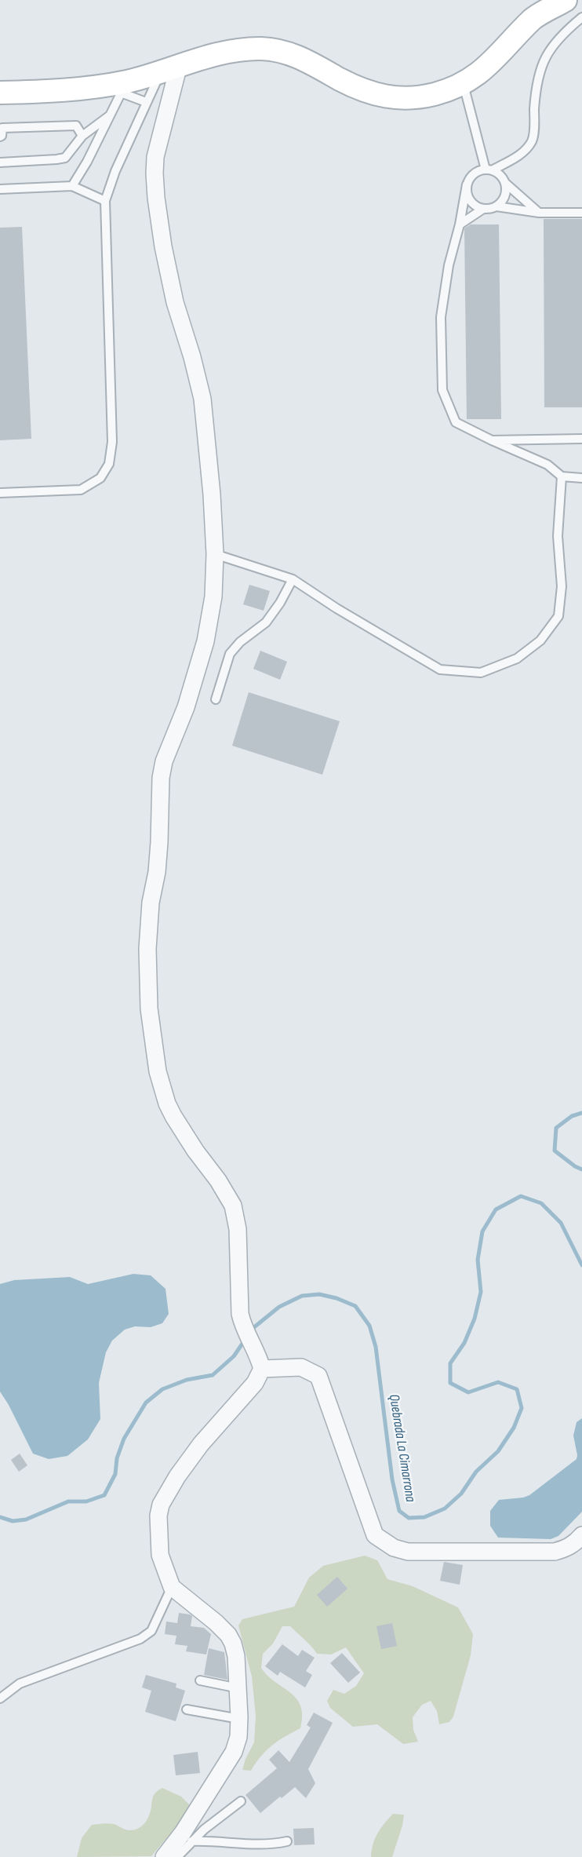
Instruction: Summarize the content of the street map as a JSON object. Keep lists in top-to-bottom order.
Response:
{
  "water": ["Quebrada La Cimarrona"]
}
